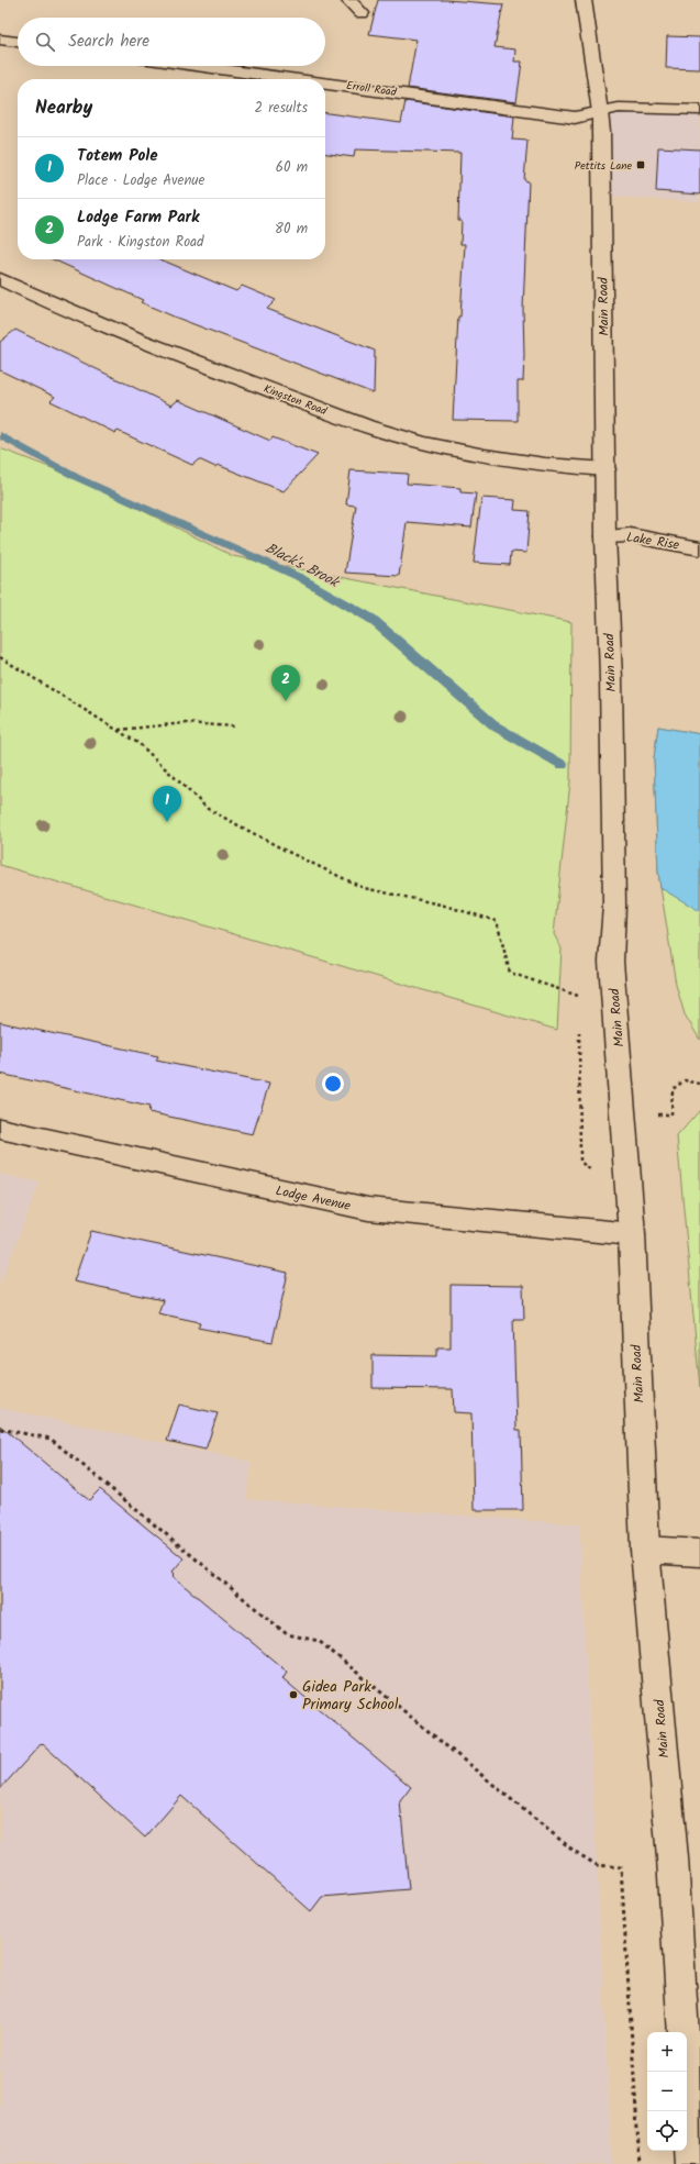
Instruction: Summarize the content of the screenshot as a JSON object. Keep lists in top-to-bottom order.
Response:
{
  "streets": {
    "main road": [
      "Erroll Road",
      "Main Road",
      "Kingston Road",
      "Lake Rise",
      "Lodge Avenue"
    ]
  },
  "crossings": [
    ["Erroll Road", "Main Road"],
    ["Main Road", "Kingston Road"],
    ["Main Road", "Lake Rise"],
    ["Main Road", "Lodge Avenue"]
  ],
  "water": ["Black's Brook"],
  "places": {
    "transit": ["Pettits Lane"],
    "other": ["Gidea Park Primary School"]
  },
  "page": {
    "search": "Search here",
    "heading": ["Nearby", "2 results"],
    "list": [
      {
        "mark": "1",
        "name": "Totem Pole",
        "note": "Place · Lodge Avenue",
        "value": "60 m"
      },
      {
        "mark": "2",
        "name": "Lodge Farm Park",
        "note": "Park · Kingston Road",
        "value": "80 m"
      }
    ],
    "pins": ["2", "1"],
    "map_buttons": ["+", "−"]
  }
}
